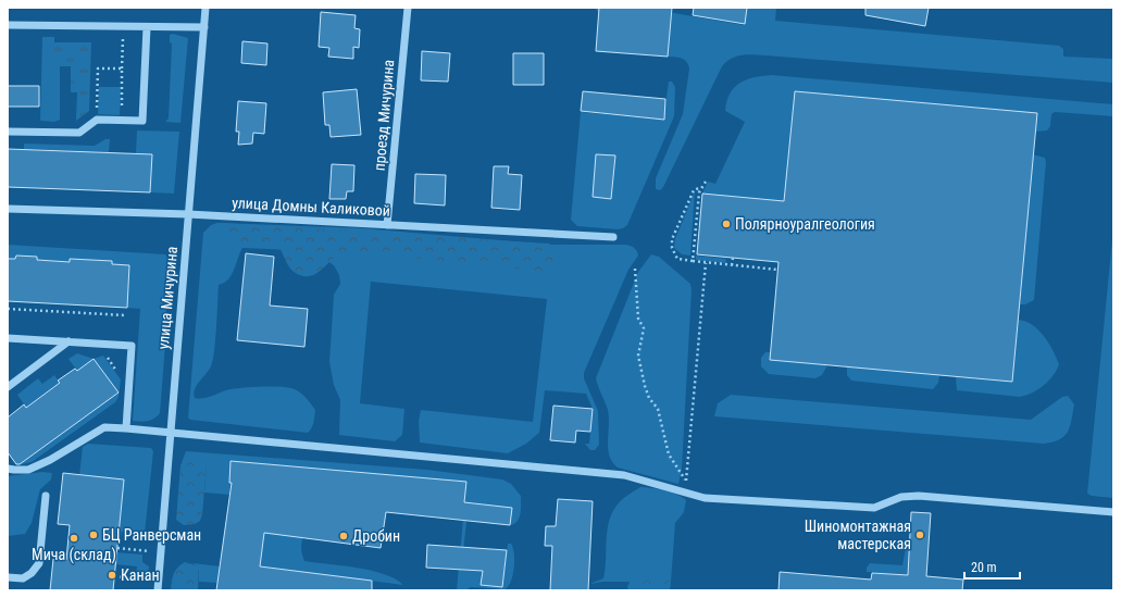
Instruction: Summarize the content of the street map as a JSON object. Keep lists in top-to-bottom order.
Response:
{
  "streets": {
    "street": ["проезд Мичурина", "улица Домны Каликовой", "улица Мичурина"]
  },
  "crossings": [
    ["проезд Мичурина", "улица Домны Каликовой"],
    ["улица Домны Каликовой", "улица Мичурина"]
  ],
  "places": [
    "Полярноуралгеология",
    "БЦ Ранверсман",
    "Шиномонтажная мастерская",
    "Дробин",
    "Мича (склад)",
    "Канан"
  ],
  "scale_bar": "20 m"
}
